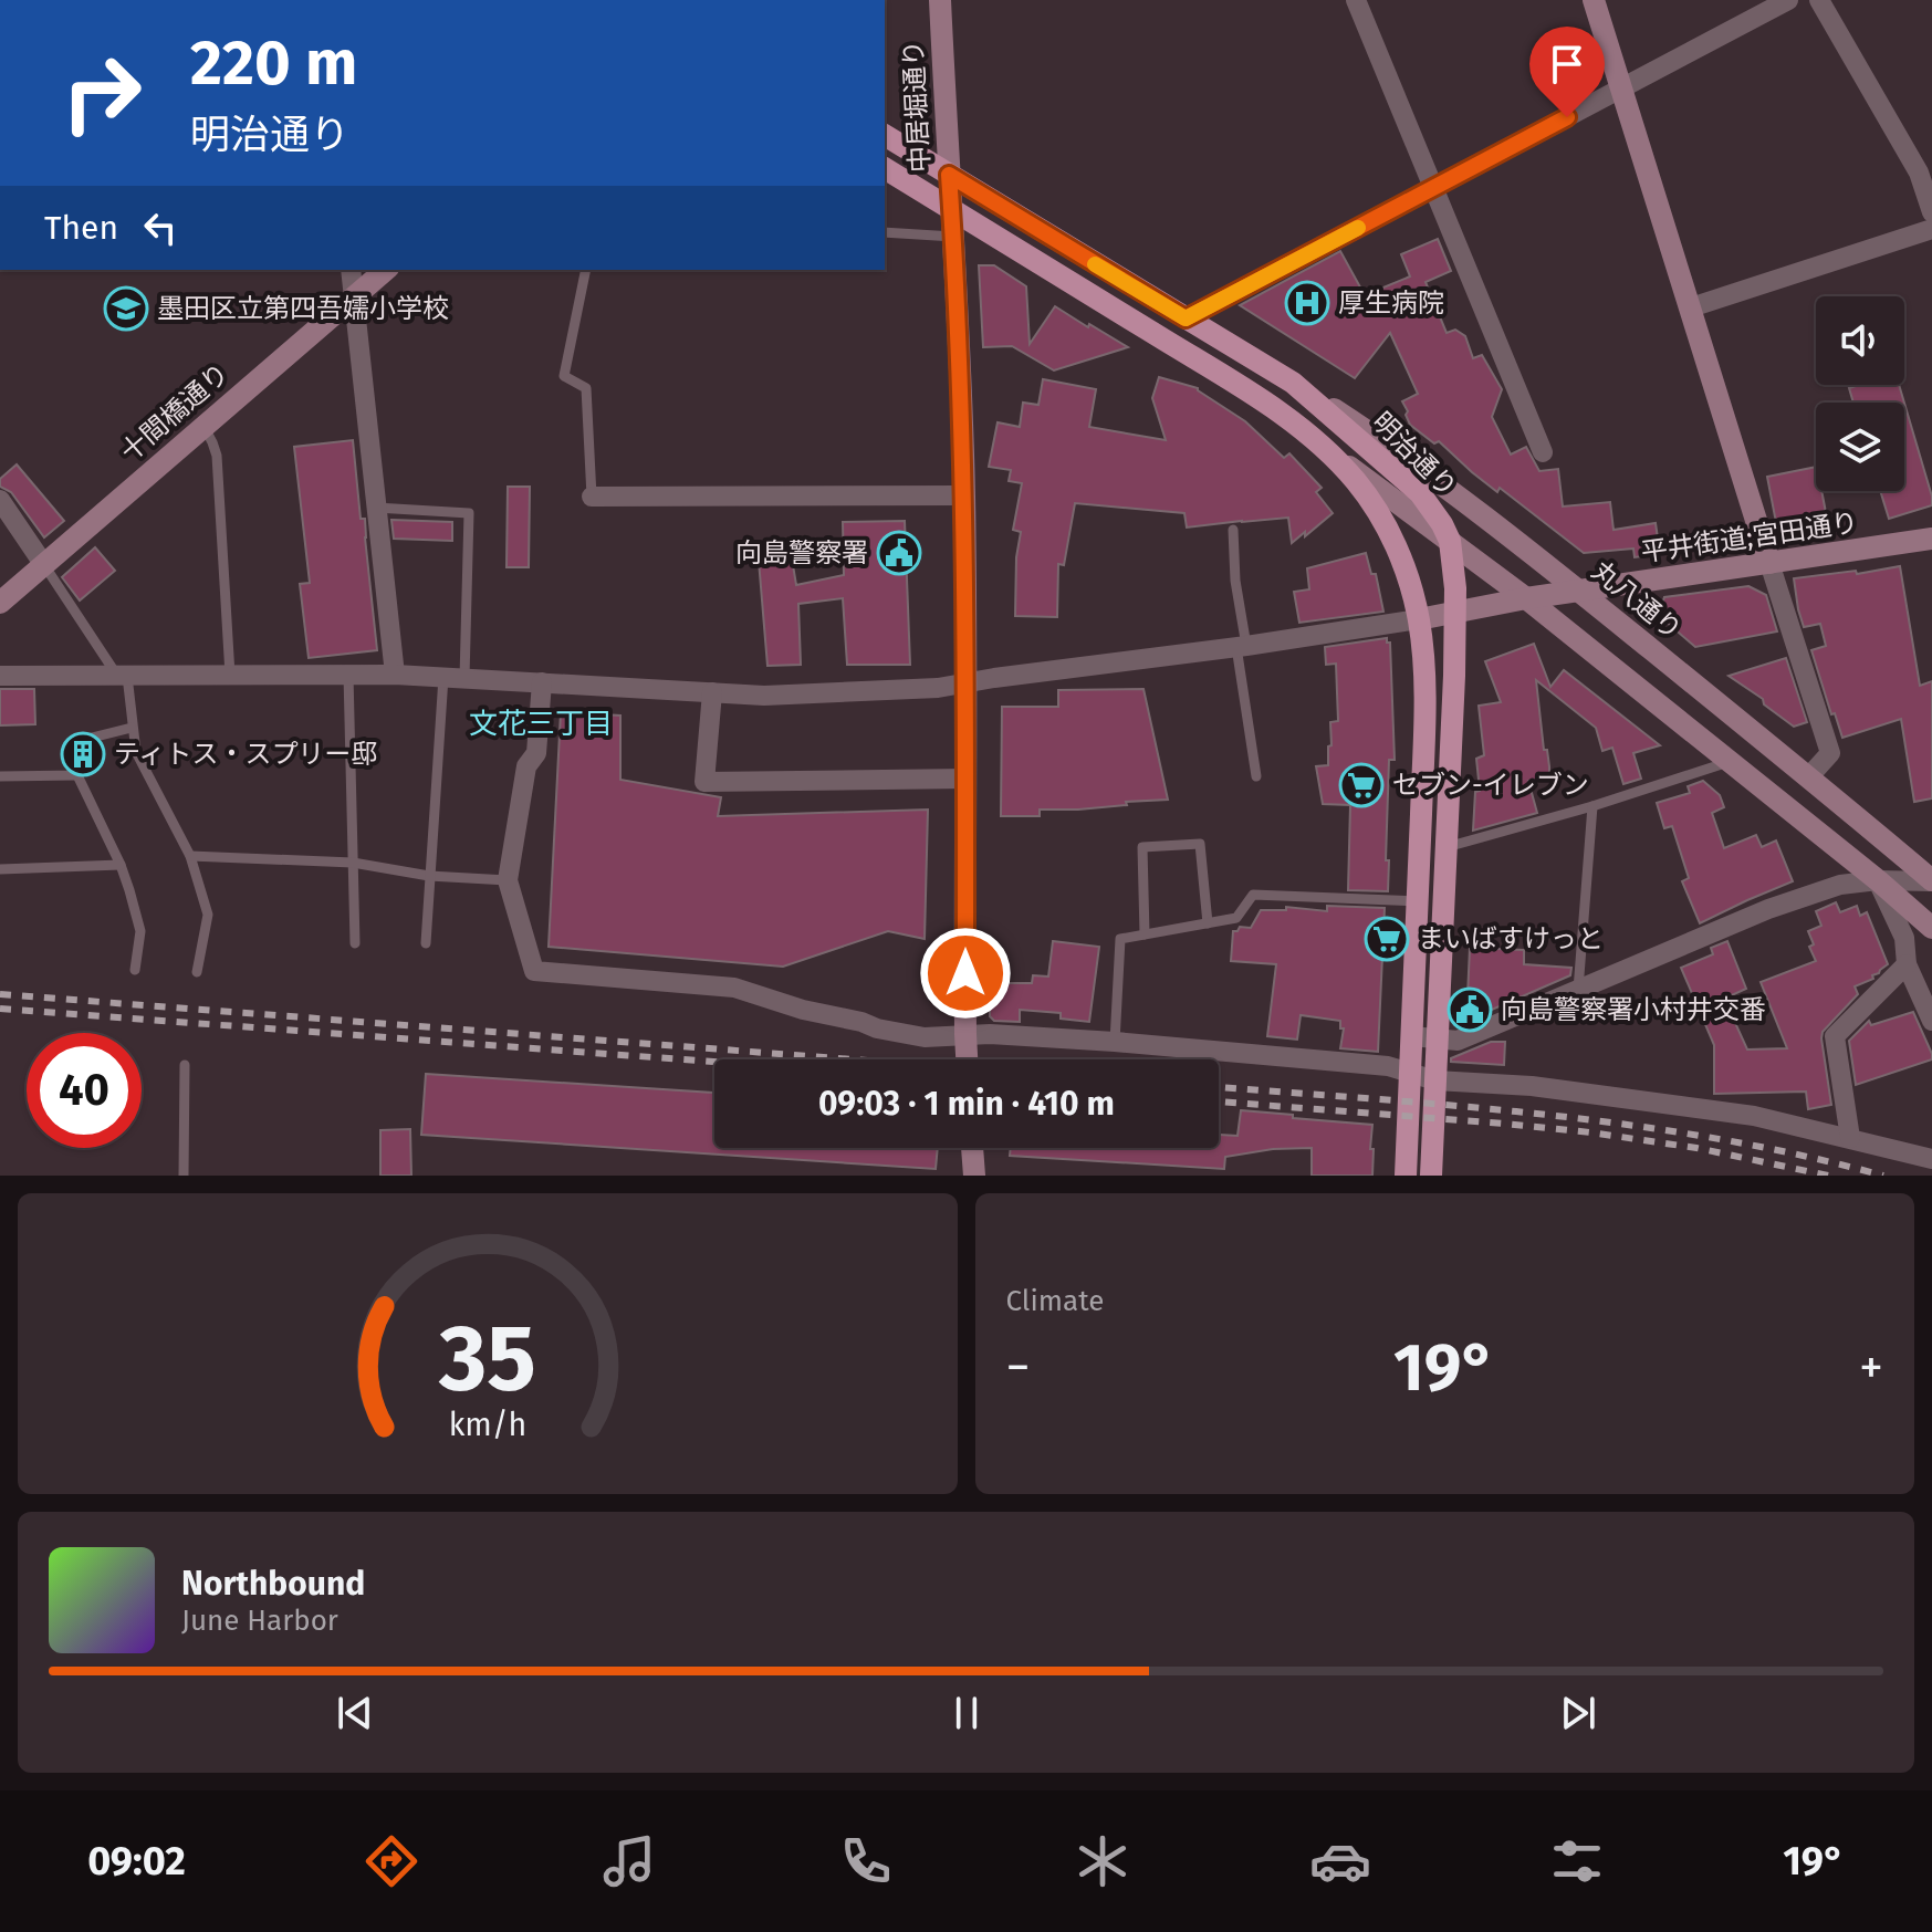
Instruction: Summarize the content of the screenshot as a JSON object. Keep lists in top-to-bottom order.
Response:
{
  "streets": {
    "main road": ["明治通り"],
    "street": [
      "中居堀通り",
      "十間橋通り",
      "平井街道;宮田通り",
      "丸八通り"
    ]
  },
  "crossings": [
    ["中居堀通り", "明治通り"],
    ["明治通り", "平井街道;宮田通り"],
    ["明治通り", "丸八通り"],
    ["平井街道;宮田通り", "丸八通り"]
  ],
  "districts": ["文花三丁目"],
  "places": {
    "hospital": ["厚生病院"],
    "school or university": ["墨田区立第四吾嬬小学校"],
    "public building": ["向島警察署", "向島警察署小村井交番"],
    "building": ["ティトス・スプリー邸"],
    "supermarket": ["セブン-イレブン", "まいばすけっと"]
  },
  "page": {
    "turn": ["220 m", "明治通り"],
    "then": "Then",
    "limit": "40",
    "trip": "09:03 · 1 min · 410 m",
    "tile": "Climate",
    "heat": ["−", "19°", "+"],
    "song": ["Northbound", "June Harbor"],
    "tabs": ["09:02", "19°"],
    "gauge": ["35", "km/h"]
  }
}
